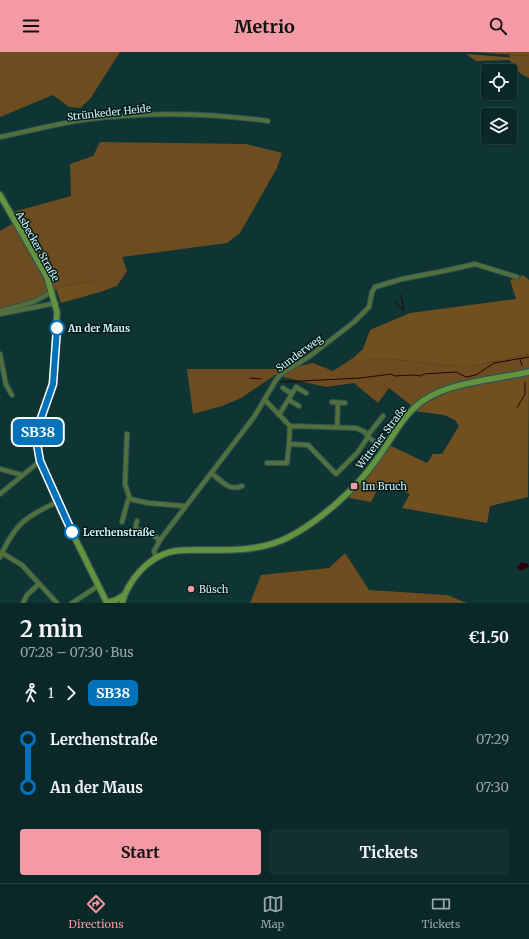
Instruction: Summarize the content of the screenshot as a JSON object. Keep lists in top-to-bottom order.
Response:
{
  "streets": {
    "main road": ["Asbecker Straße", "Wittener Straße"],
    "street": ["Strünkeder Heide", "Sunderweg"]
  },
  "crossings": [
    ["Asbecker Straße", "Wittener Straße"],
    ["Sunderweg", "Wittener Straße"]
  ],
  "places": {
    "other": ["An der Maus", "Lerchenstraße", "Büsch"],
    "transit": ["Im Bruch"]
  },
  "lines": ["bus line SB38"],
  "page": {
    "header": "Metrio",
    "on_map": "SB38",
    "heading": ["2 min", "07:28 – 07:30 · Bus", "€1.50"],
    "legs": ["1", "SB38"],
    "list": [
      {
        "name": "Lerchenstraße",
        "value": "07:29"
      },
      {
        "name": "An der Maus",
        "value": "07:30"
      }
    ],
    "buttons": ["Start", "Tickets"],
    "tabs": ["Directions", "Map", "Tickets"]
  }
}
